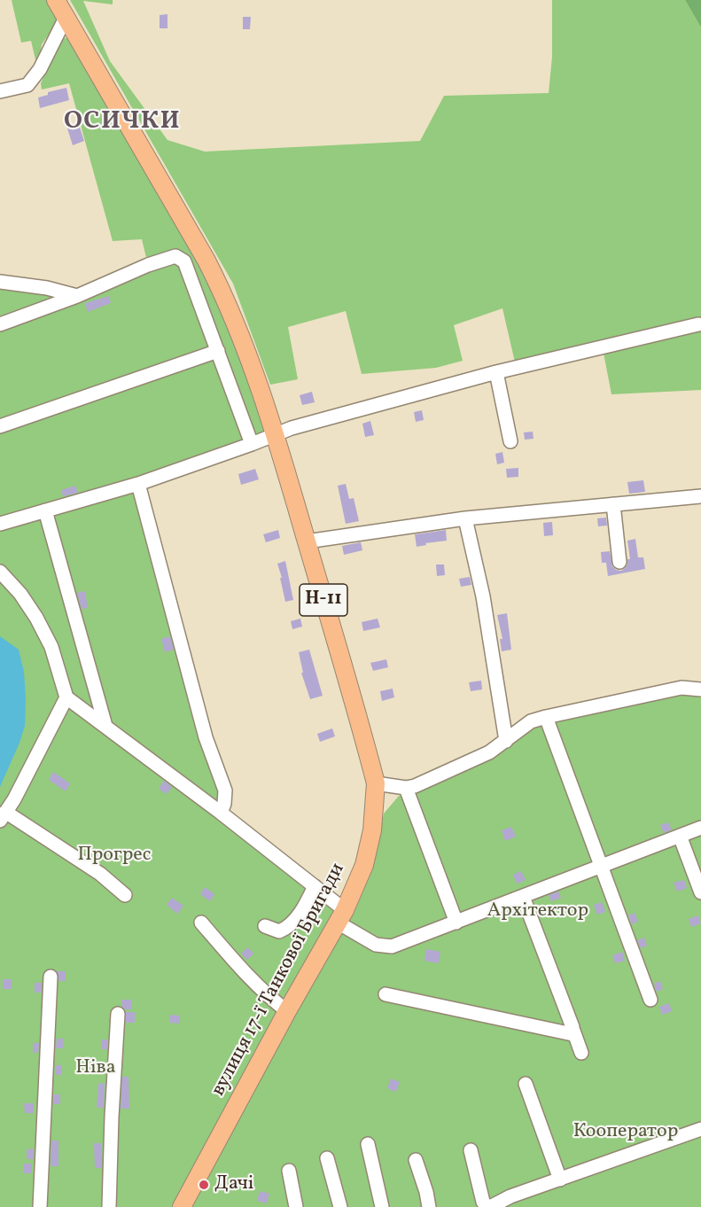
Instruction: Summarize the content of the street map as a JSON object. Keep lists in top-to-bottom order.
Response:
{
  "streets": {
    "main road": ["Н-11", "вулиця 17-ї Танкової Бригади"]
  },
  "districts": ["ОСИЧКИ"],
  "parks": [
    "Прогрес",
    "Архітектор",
    "Ніва",
    "Кооператор"
  ],
  "places": ["Дачі"]
}
